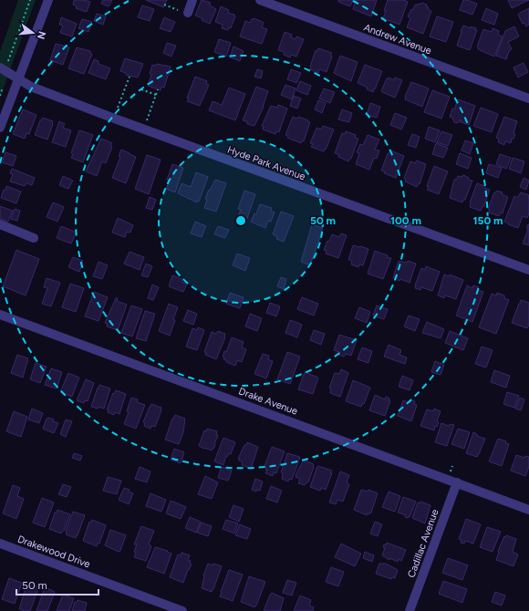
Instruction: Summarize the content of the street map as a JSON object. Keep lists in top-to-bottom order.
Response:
{
  "streets": {
    "street": [
      "Andrew Avenue",
      "Hyde Park Avenue",
      "Drake Avenue",
      "Cadillac Avenue",
      "Drakewood Drive"
    ]
  },
  "crossings": [
    ["Drake Avenue", "Cadillac Avenue"]
  ],
  "scale_bar": "50 m",
  "north": "right",
  "rings": ["50 m", "100 m", "150 m"]
}
